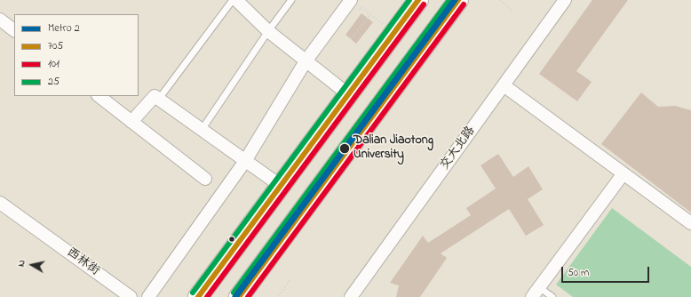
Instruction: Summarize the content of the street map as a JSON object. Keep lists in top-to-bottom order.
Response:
{
  "streets": {
    "street": ["交大北路", "西林街"]
  },
  "places": ["Dalian Jiaotong University"],
  "lines": [
    "metro line 2",
    "transit line 705",
    "transit line 25",
    "transit line 101"
  ],
  "legend": [
    "Metro 2",
    "705",
    "101",
    "25"
  ],
  "scale_bar": "50 m",
  "north": "left"
}
